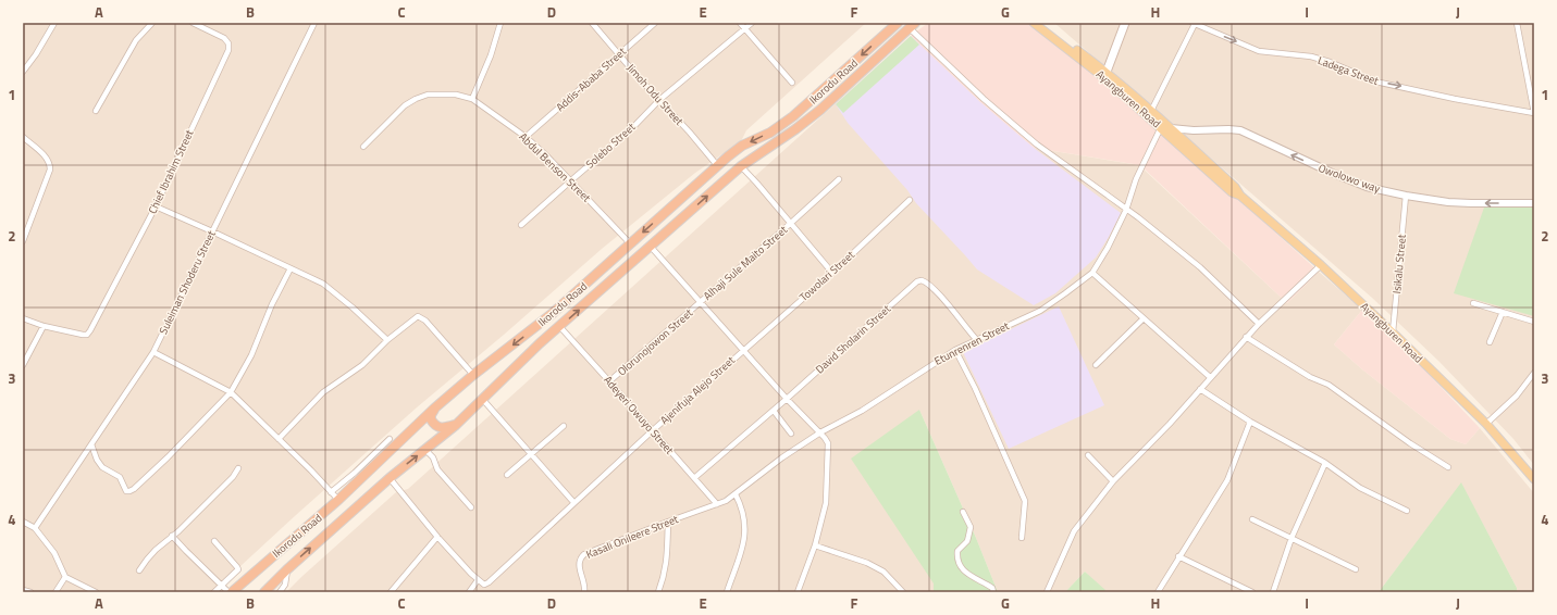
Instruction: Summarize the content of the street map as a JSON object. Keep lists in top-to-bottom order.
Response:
{
  "streets": {
    "highway": ["Ikorodu Road"],
    "main road": ["Ayangburen Road"],
    "street": [
      "Ladega Street",
      "Addis-Ababa Street",
      "Jimoh Odu Street",
      "Solebo Street",
      "Abdul Benson Street",
      "Chief Ibrahim Street",
      "Owolowo way",
      "Alhaji Sule Maito Street",
      "Isikalu Street",
      "Towolari Street",
      "Suleiman Shoderu Street",
      "David Sholarin Street",
      "Olorunojowon Street",
      "Etunrenren Street",
      "Ajenifuja Alejo Street",
      "Adeyeri Owuyo Street",
      "Kasali Onileere Street"
    ]
  },
  "crossings": [
    ["Addis-Ababa Street", "Jimoh Odu Street"],
    ["Addis-Ababa Street", "Abdul Benson Street"],
    ["Ikorodu Road", "Jimoh Odu Street"],
    ["Ikorodu Road", "Abdul Benson Street"],
    ["Ikorodu Road", "Adeyeri Owuyo Street"],
    ["Jimoh Odu Street", "Solebo Street"],
    ["Ayangburen Road", "Owolowo way"],
    ["Ayangburen Road", "Isikalu Street"],
    ["Ayangburen Road", "Etunrenren Street"],
    ["Solebo Street", "Abdul Benson Street"],
    ["Owolowo way", "Isikalu Street"],
    ["Alhaji Sule Maito Street", "Olorunojowon Street"],
    ["Towolari Street", "Ajenifuja Alejo Street"],
    ["David Sholarin Street", "Etunrenren Street"],
    ["David Sholarin Street", "Adeyeri Owuyo Street"],
    ["Olorunojowon Street", "Adeyeri Owuyo Street"],
    ["Etunrenren Street", "Adeyeri Owuyo Street"],
    ["Etunrenren Street", "Kasali Onileere Street"],
    ["Ajenifuja Alejo Street", "Adeyeri Owuyo Street"],
    ["Adeyeri Owuyo Street", "Kasali Onileere Street"]
  ],
  "one_way": ["Ladega Street", "Owolowo way"],
  "grid": {
    "columns": [
      "A",
      "B",
      "C",
      "D",
      "E",
      "F",
      "G",
      "H",
      "I",
      "J"
    ],
    "rows": [
      "1",
      "2",
      "3",
      "4"
    ]
  }
}
